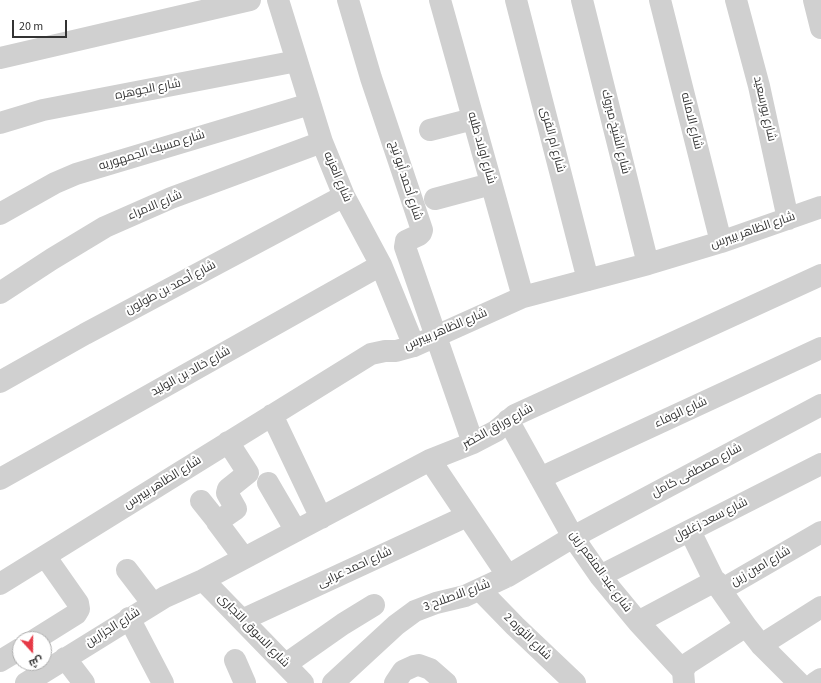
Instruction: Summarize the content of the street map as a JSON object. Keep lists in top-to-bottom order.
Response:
{
  "streets": {
    "street": [
      "شارع الجوهره",
      "شارع بورسعيد",
      "شارع الامانه",
      "شارع الشيخ مبروك",
      "شارع ام القرى",
      "شارع اولاد طلبه",
      "شارع مسبك الجمهوريه",
      "شارع العزبه",
      "شارع أحمد أبو تيج",
      "شارع الامراء",
      "شارع الظاهر بيبرس",
      "شارع أحمد بن طولون",
      "شارع خالد بن الوليد",
      "شارع الوفاء",
      "شارع وراق الخضر",
      "شارع مصطفى كامل",
      "شارع سعد زغلول",
      "شارع امين زين",
      "شارع احمد عرابى",
      "شارع عبد المنعم زين",
      "شارع الاصلاح 3",
      "شارع الجزارين",
      "شارع السوق التجارى",
      "شارع الثوره 2"
    ]
  },
  "crossings": [
    ["شارع الجوهره", "شارع العزبه"],
    ["شارع بورسعيد", "شارع الظاهر بيبرس"],
    ["شارع الامانه", "شارع الظاهر بيبرس"],
    ["شارع الشيخ مبروك", "شارع الظاهر بيبرس"],
    ["شارع ام القرى", "شارع الظاهر بيبرس"],
    ["شارع اولاد طلبه", "شارع الظاهر بيبرس"],
    ["شارع مسبك الجمهوريه", "شارع العزبه"],
    ["شارع العزبه", "شارع الامراء"],
    ["شارع العزبه", "شارع الظاهر بيبرس"],
    ["شارع العزبه", "شارع أحمد بن طولون"],
    ["شارع العزبه", "شارع خالد بن الوليد"],
    ["شارع أحمد أبو تيج", "شارع الظاهر بيبرس"],
    ["شارع أحمد أبو تيج", "شارع وراق الخضر"],
    ["شارع الوفاء", "شارع عبد المنعم زين"],
    ["شارع وراق الخضر", "شارع عبد المنعم زين"],
    ["شارع وراق الخضر", "شارع الجزارين"],
    ["شارع وراق الخضر", "شارع السوق التجارى"],
    ["شارع مصطفى كامل", "شارع عبد المنعم زين"],
    ["شارع مصطفى كامل", "شارع الاصلاح 3"],
    ["شارع سعد زغلول", "شارع عبد المنعم زين"],
    ["شارع امين زين", "شارع عبد المنعم زين"],
    ["شارع احمد عرابى", "شارع السوق التجارى"],
    ["شارع عبد المنعم زين", "شارع الاصلاح 3"],
    ["شارع الاصلاح 3", "شارع الثوره 2"],
    ["شارع الجزارين", "شارع السوق التجارى"]
  ],
  "scale_bar": "20 m",
  "north": "bottom"
}
